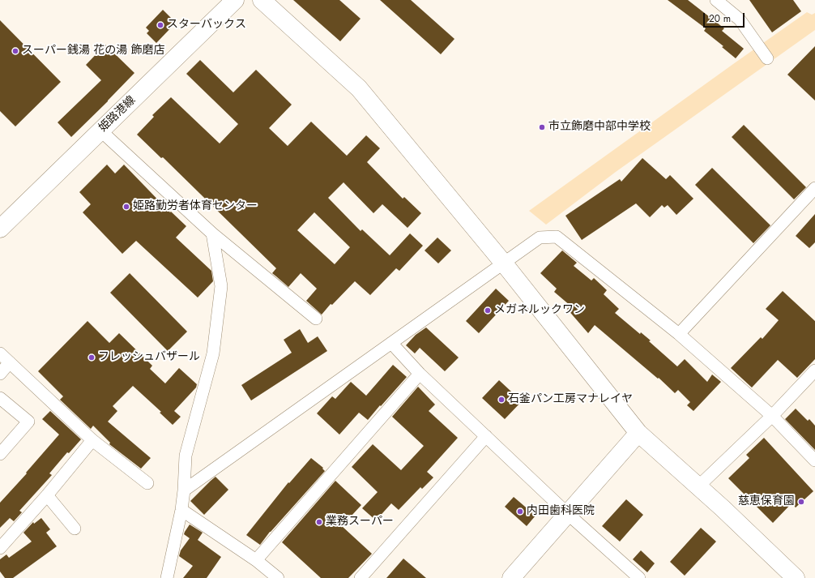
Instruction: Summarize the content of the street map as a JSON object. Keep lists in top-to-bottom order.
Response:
{
  "streets": {
    "street": ["姫路港線"]
  },
  "places": [
    "スターバックス",
    "スーパー銭湯 花の湯 飾磨店",
    "市立飾磨中部中学校",
    "姫路勤労者体育センター",
    "メガネルックワン",
    "フレッシュバザール",
    "石釜パン工房マナレイヤ",
    "慈恵保育園",
    "内田歯科医院",
    "業務スーパー"
  ],
  "scale_bar": "20 m"
}
